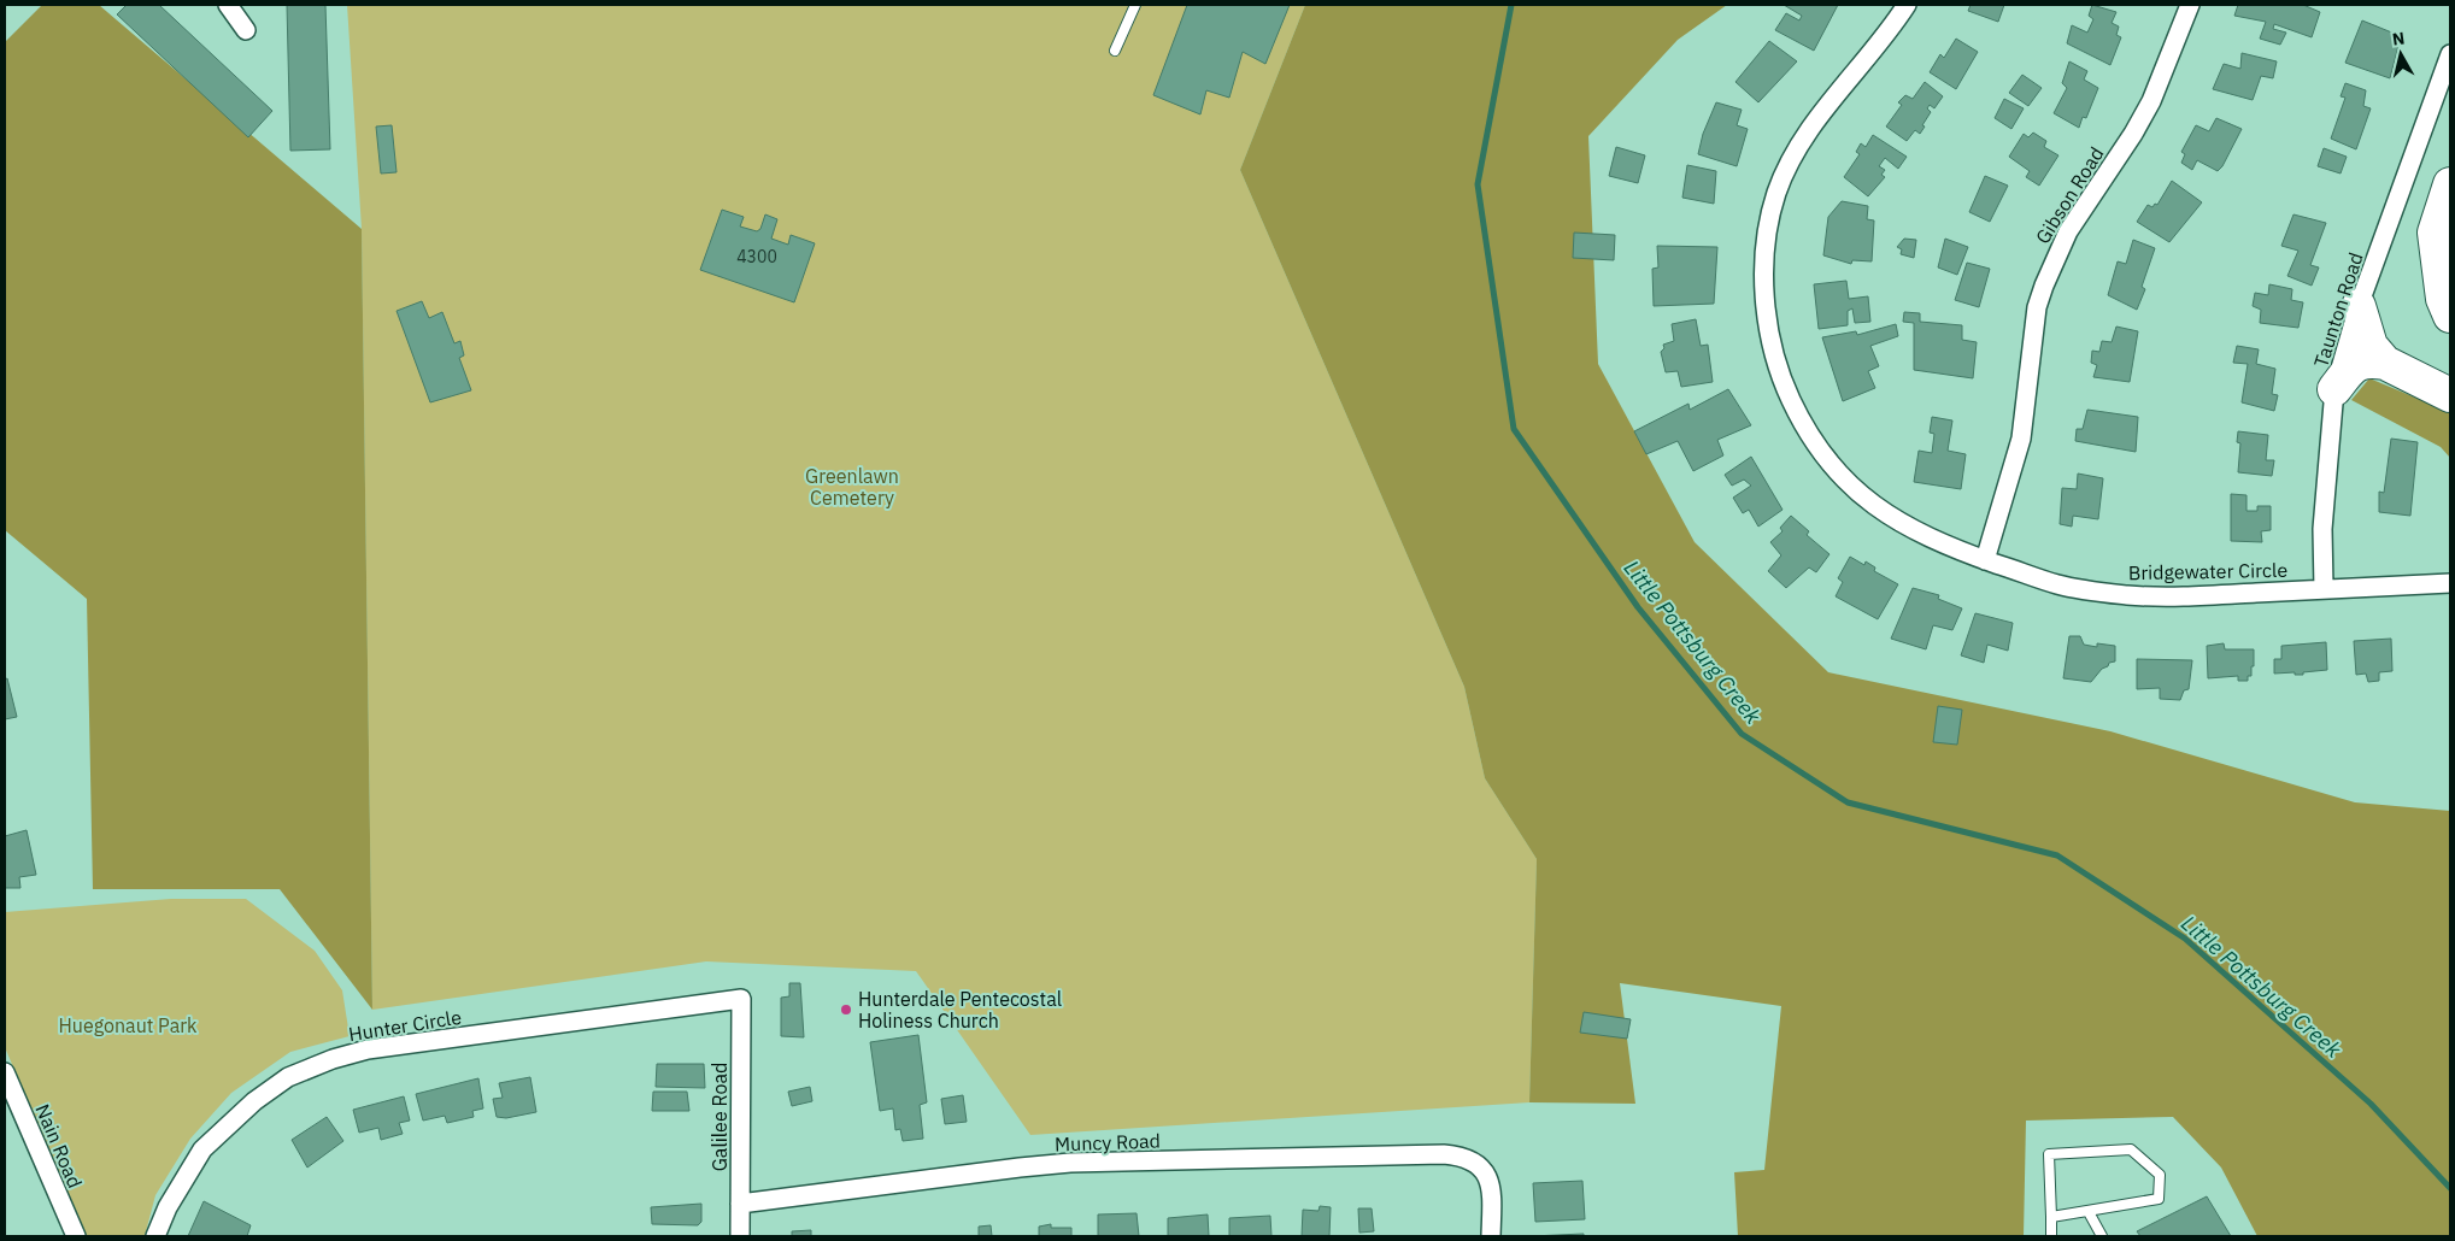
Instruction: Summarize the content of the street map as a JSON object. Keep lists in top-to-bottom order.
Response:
{
  "streets": {
    "street": [
      "Gibson Road",
      "Taunton Road",
      "Bridgewater Circle",
      "Hunter Circle",
      "Galilee Road",
      "Muncy Road",
      "Nain Road"
    ]
  },
  "crossings": [
    ["Gibson Road", "Bridgewater Circle"],
    ["Taunton Road", "Bridgewater Circle"],
    ["Hunter Circle", "Galilee Road"],
    ["Galilee Road", "Muncy Road"]
  ],
  "water": ["Little Pottsburg Creek"],
  "parks": ["Greenlawn Cemetery", "Huegonaut Park"],
  "places": ["Hunterdale Pentecostal Holiness Church"],
  "house_numbers": ["4300"],
  "north": "top"
}
